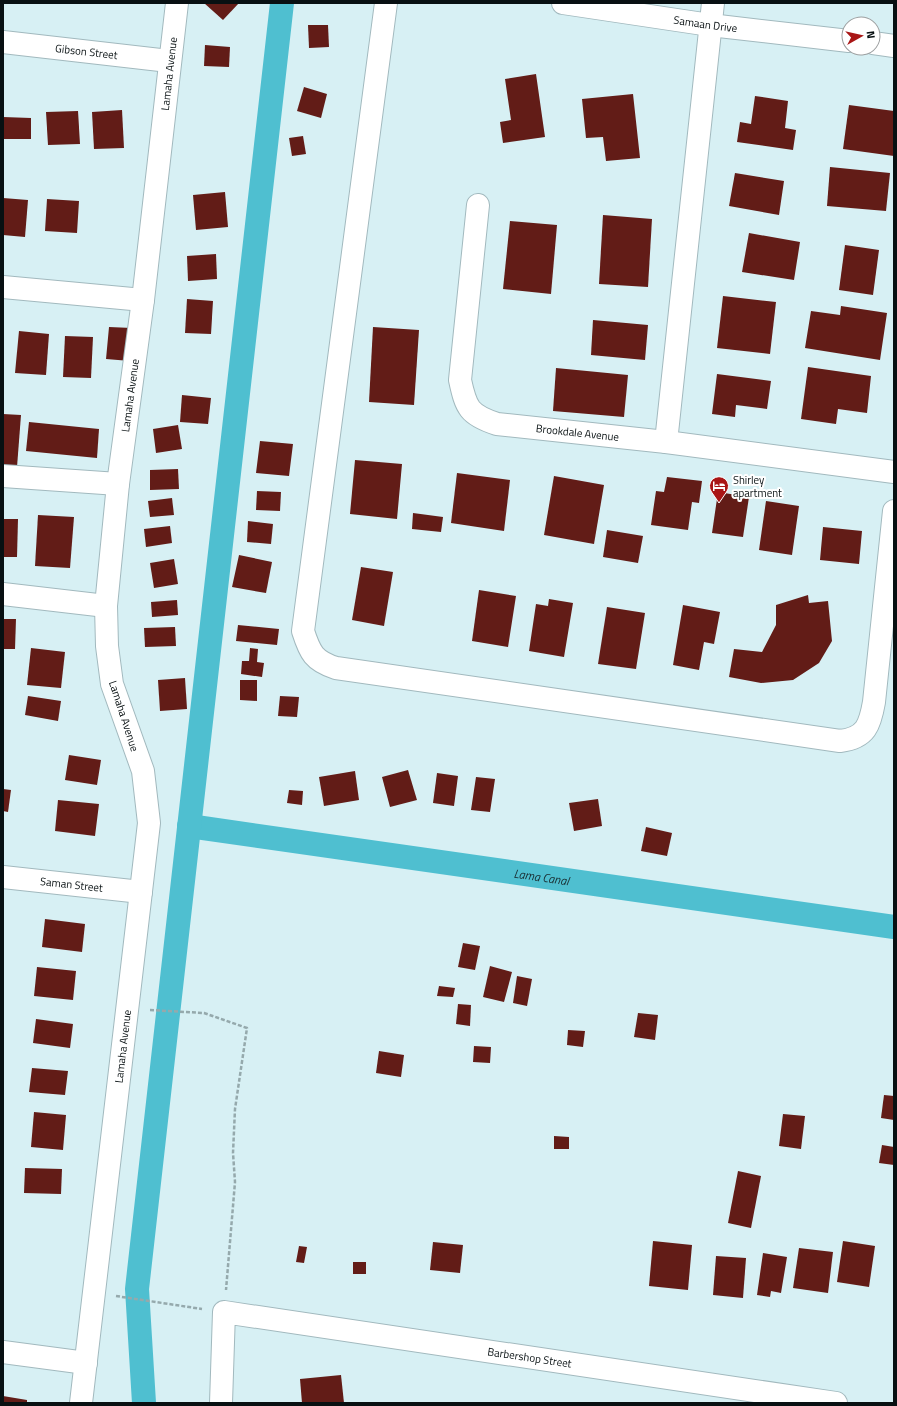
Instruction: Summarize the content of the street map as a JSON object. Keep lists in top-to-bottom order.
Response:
{
  "streets": {
    "street": [
      "Samaan Drive",
      "Gibson Street",
      "Lamaha Avenue",
      "Brookdale Avenue",
      "Saman Street",
      "Barbershop Street"
    ]
  },
  "crossings": [
    ["Gibson Street", "Lamaha Avenue"],
    ["Lamaha Avenue", "Saman Street"]
  ],
  "water": ["Lama Canal"],
  "places": {
    "hotel": ["Shirley apartment"]
  },
  "north": "right"
}
